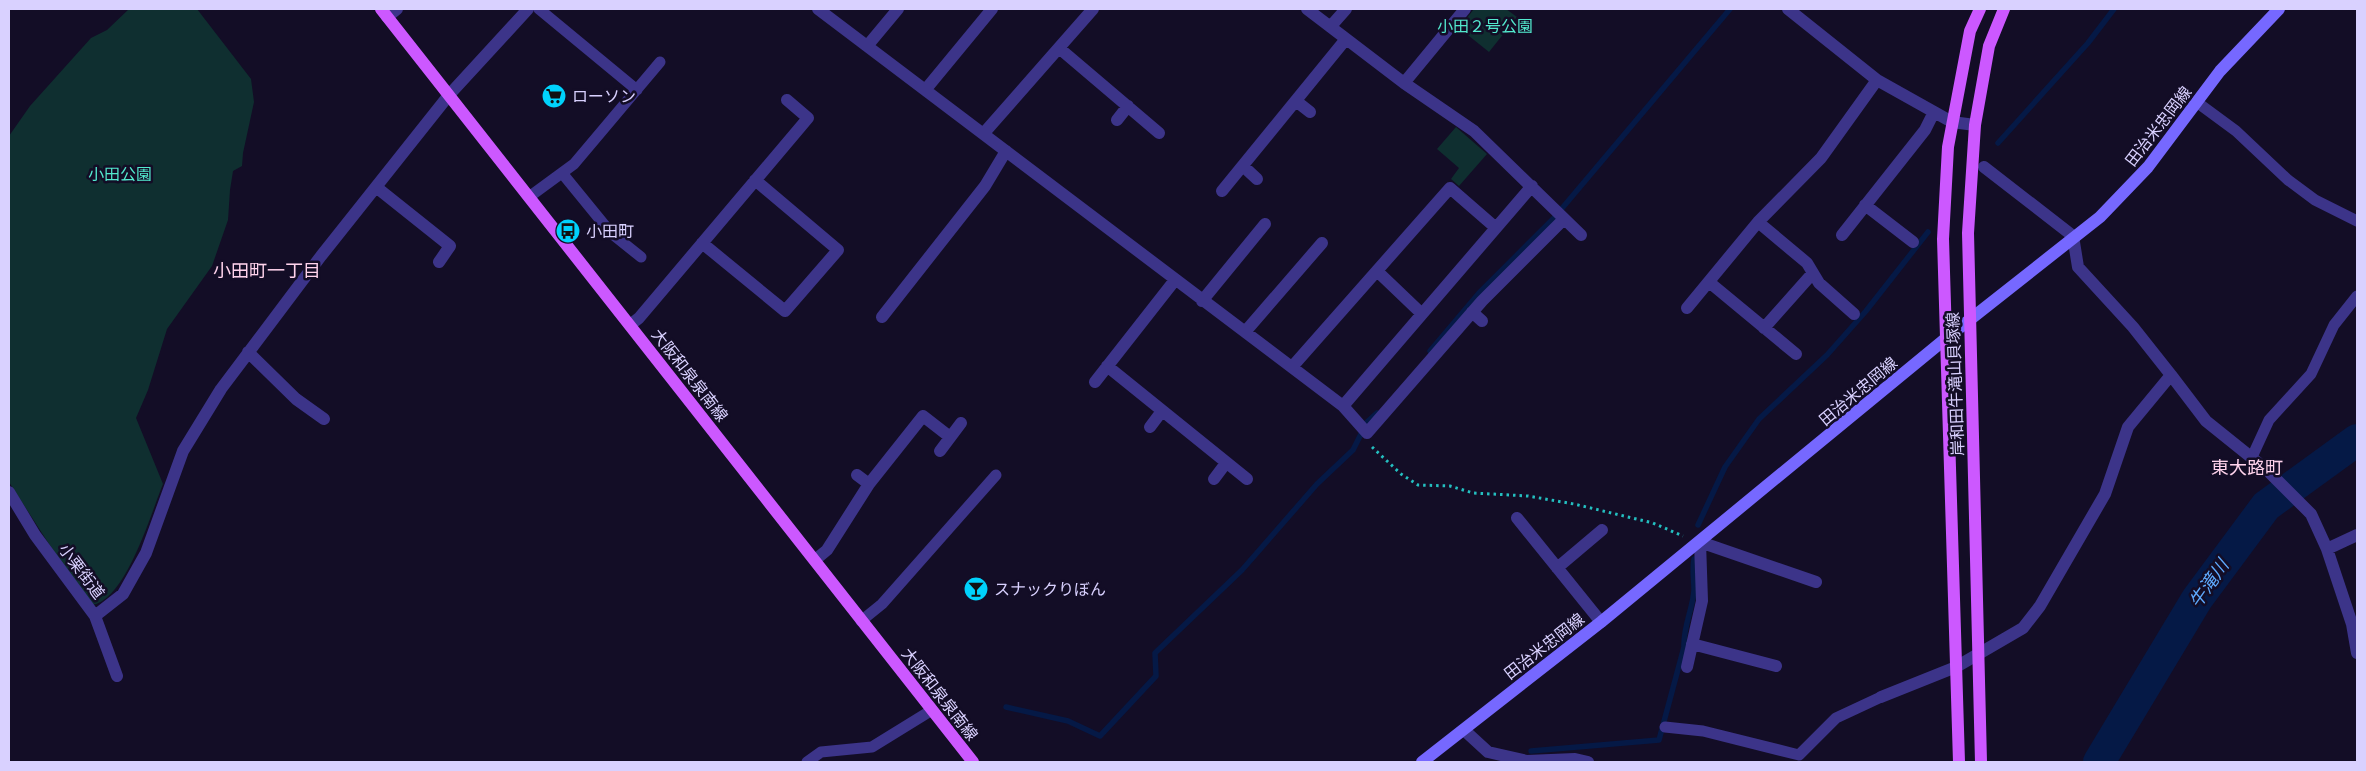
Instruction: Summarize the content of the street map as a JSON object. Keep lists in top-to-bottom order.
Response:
{
  "streets": {
    "main road": ["田治米忠岡線", "大阪和泉泉南線", "岸和田牛滝山貝塚線"],
    "street": ["小栗街道"]
  },
  "crossings": [
    ["田治米忠岡線", "岸和田牛滝山貝塚線"]
  ],
  "districts": ["小田町一丁目", "東大路町"],
  "water": ["牛滝川"],
  "parks": ["小田２号公園", "小田公園"],
  "places": {
    "supermarket": ["ローソン"],
    "bus stop": ["小田町"],
    "bar": ["スナックりぼん"]
  }
}
